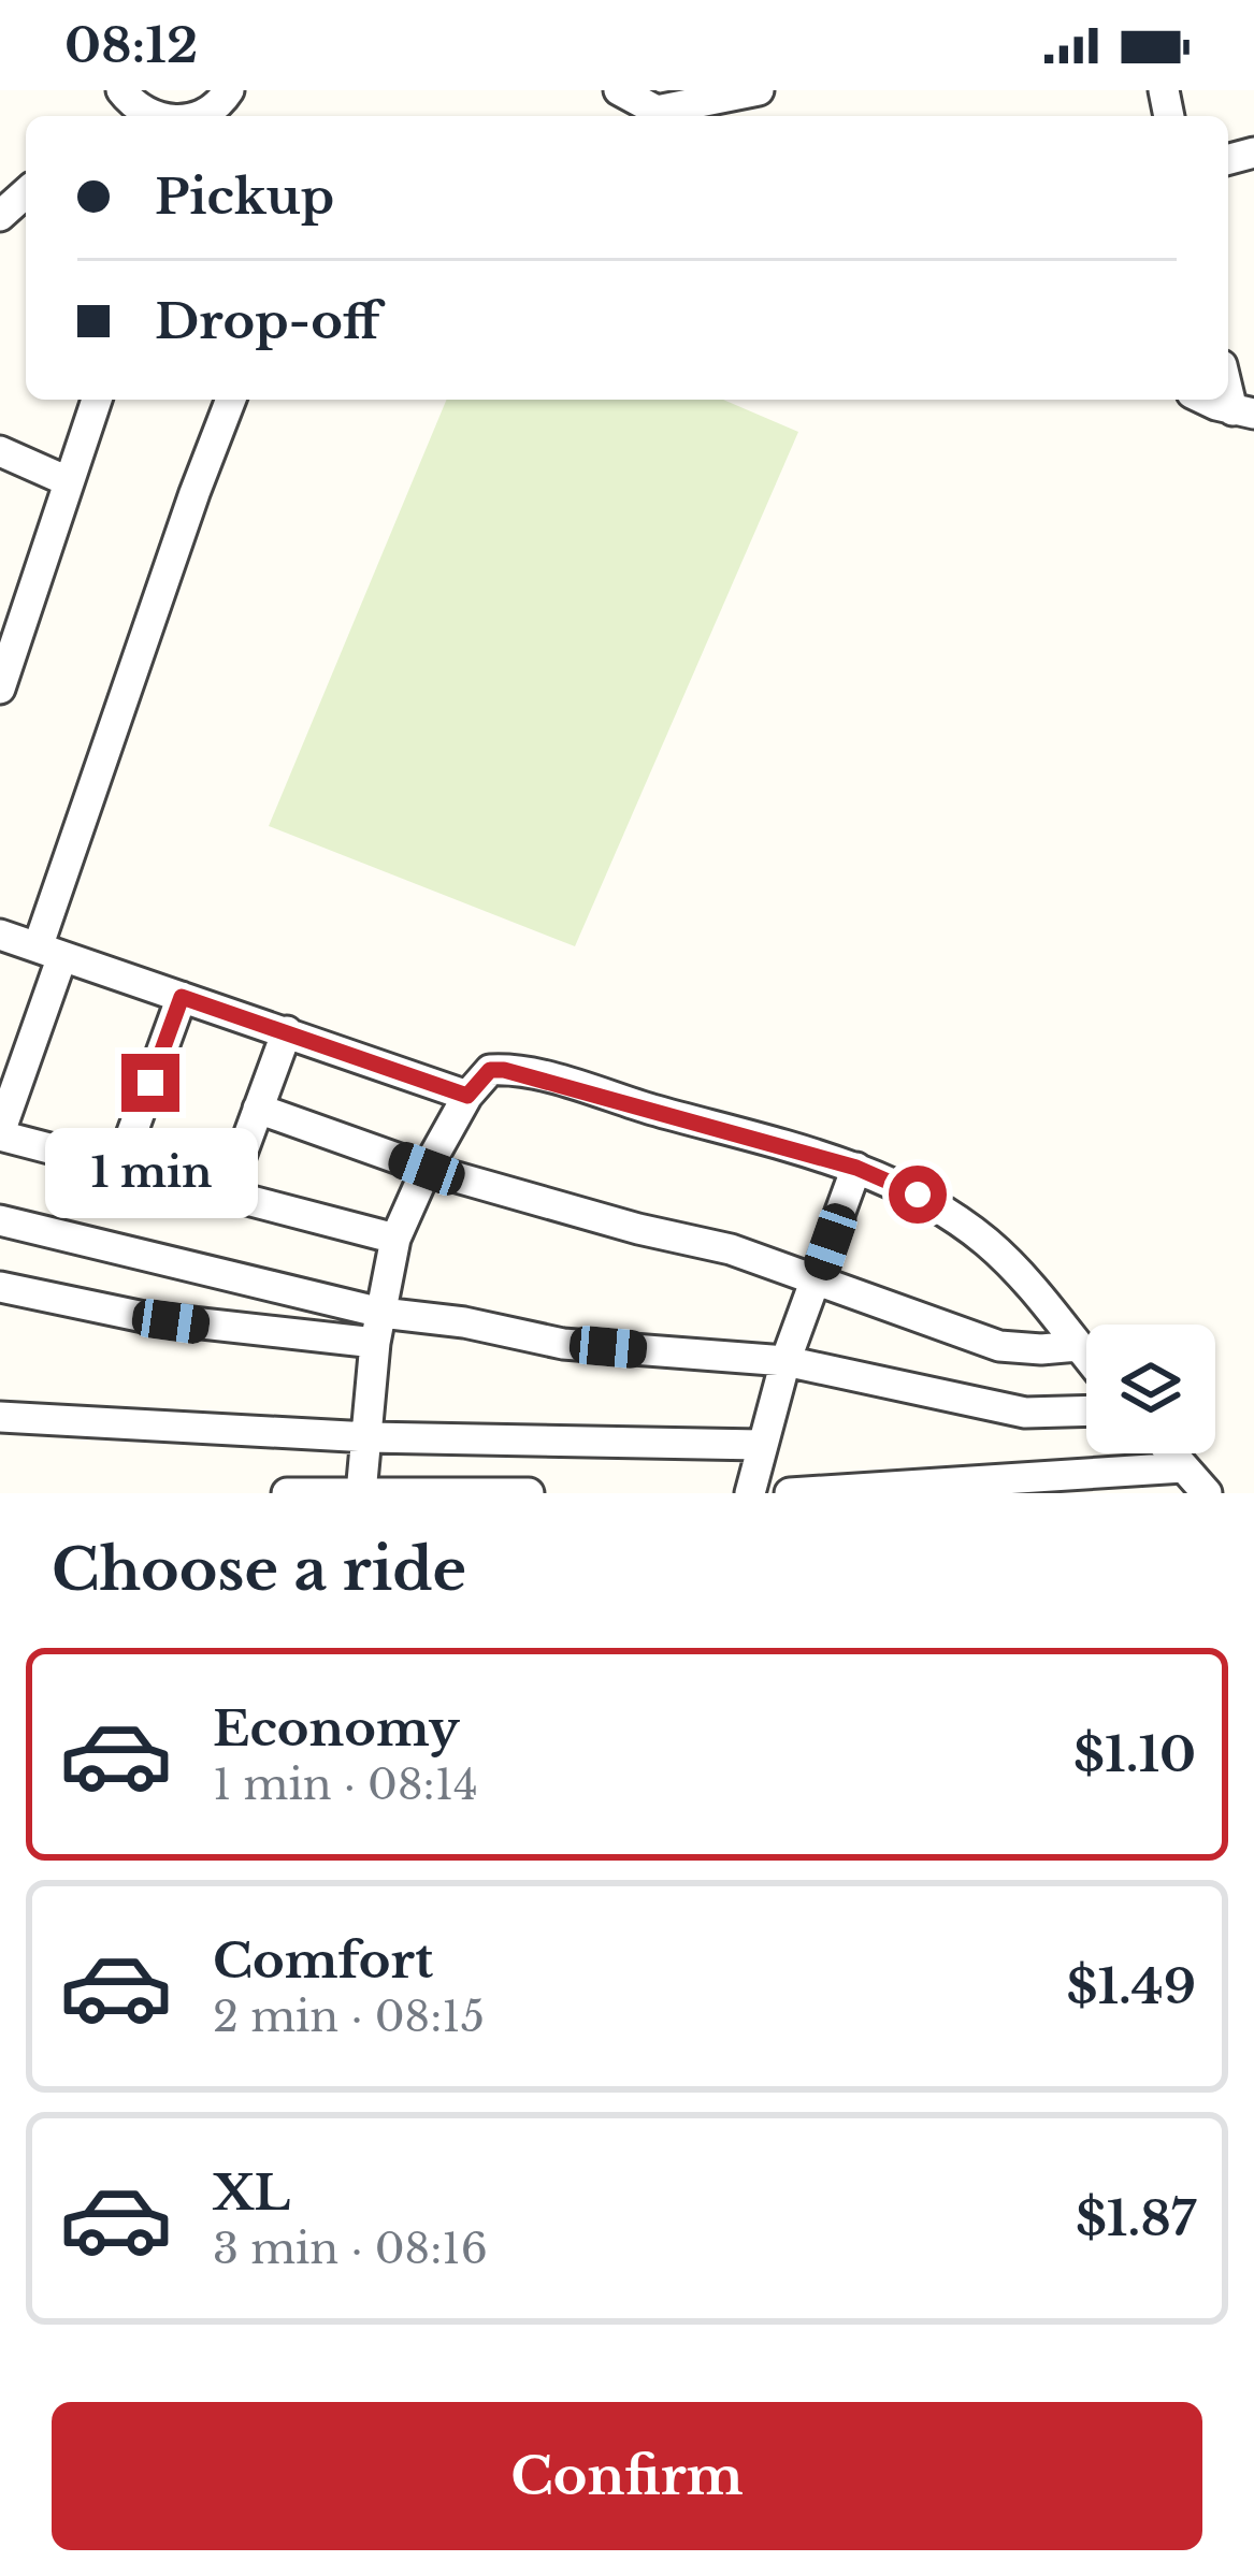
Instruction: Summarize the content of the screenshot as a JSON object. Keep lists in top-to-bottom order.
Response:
{
  "page": {
    "status": "08:12",
    "banner": ["Pickup", "Drop-off"],
    "bubble": "1 min",
    "heading": "Choose a ride",
    "list": [
      {
        "name": "Economy",
        "note": "1 min · 08:14",
        "value": "$1.10"
      },
      {
        "name": "Comfort",
        "note": "2 min · 08:15",
        "value": "$1.49"
      },
      {
        "name": "XL",
        "note": "3 min · 08:16",
        "value": "$1.87"
      }
    ],
    "buttons": "Confirm"
  }
}
